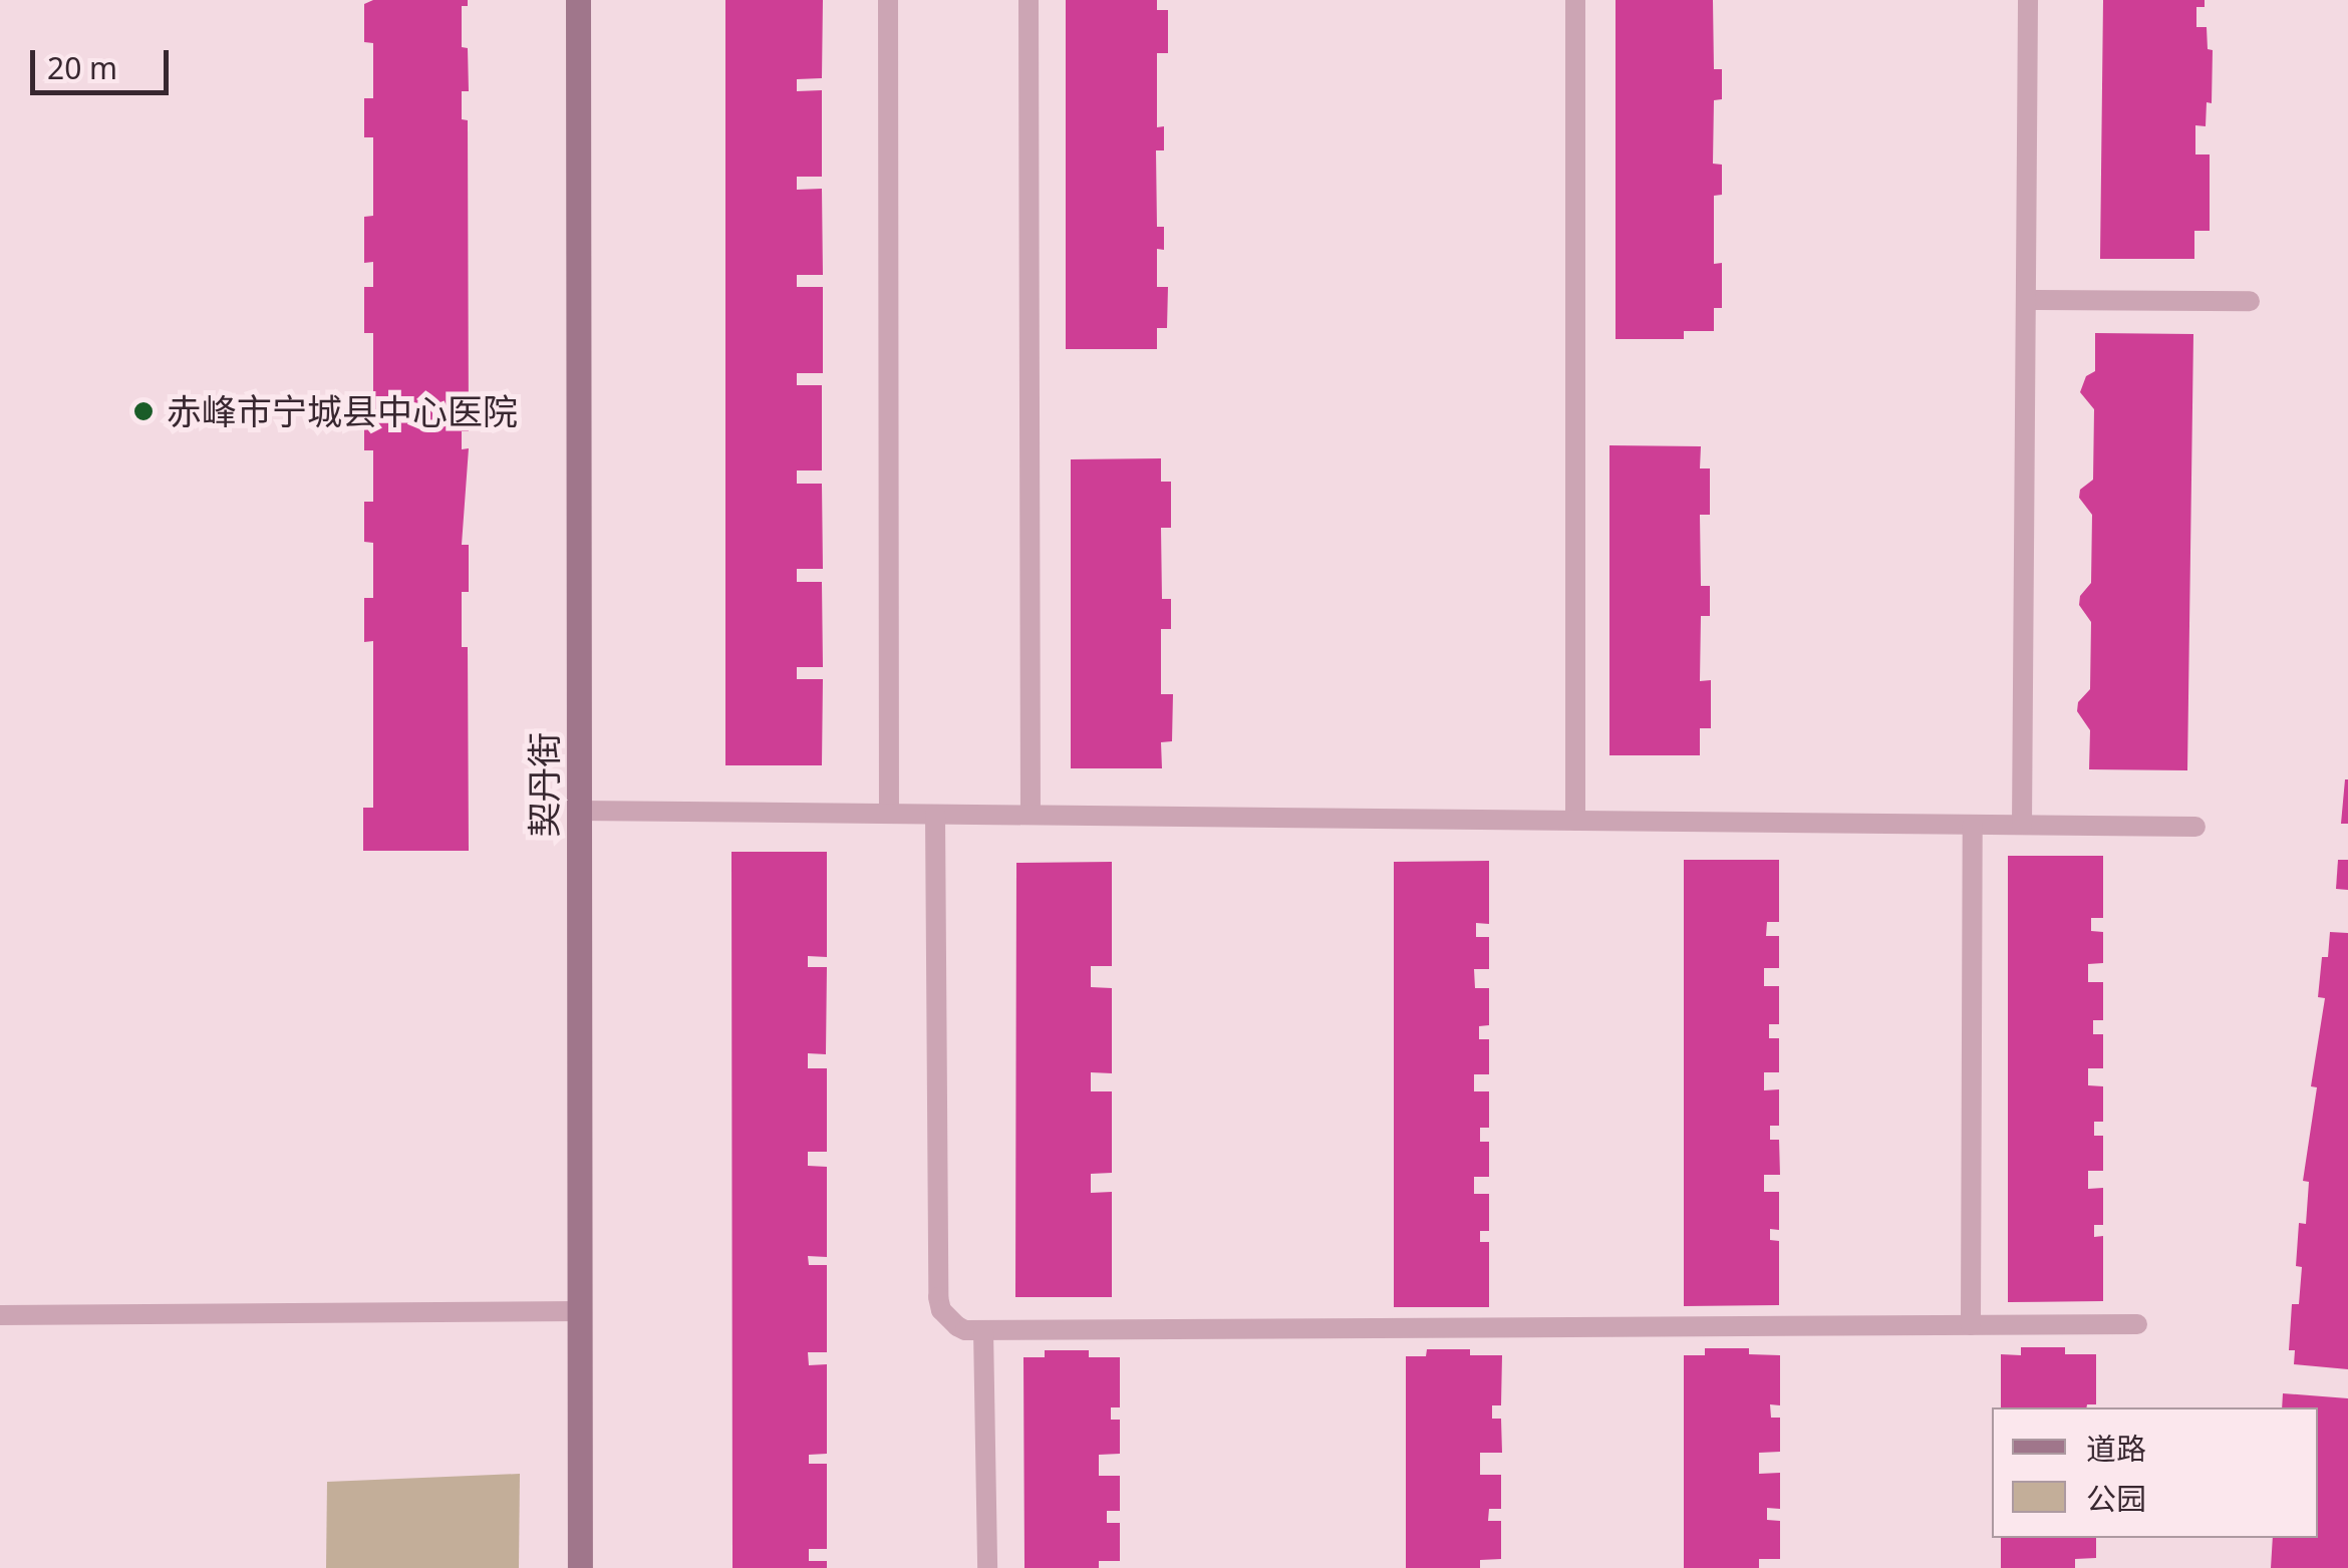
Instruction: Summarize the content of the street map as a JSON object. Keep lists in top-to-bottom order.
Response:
{
  "streets": {
    "main road": ["契丹街"]
  },
  "places": ["赤峰市宁城县中心医院"],
  "legend": ["道路", "公园"],
  "scale_bar": "20 m"
}
